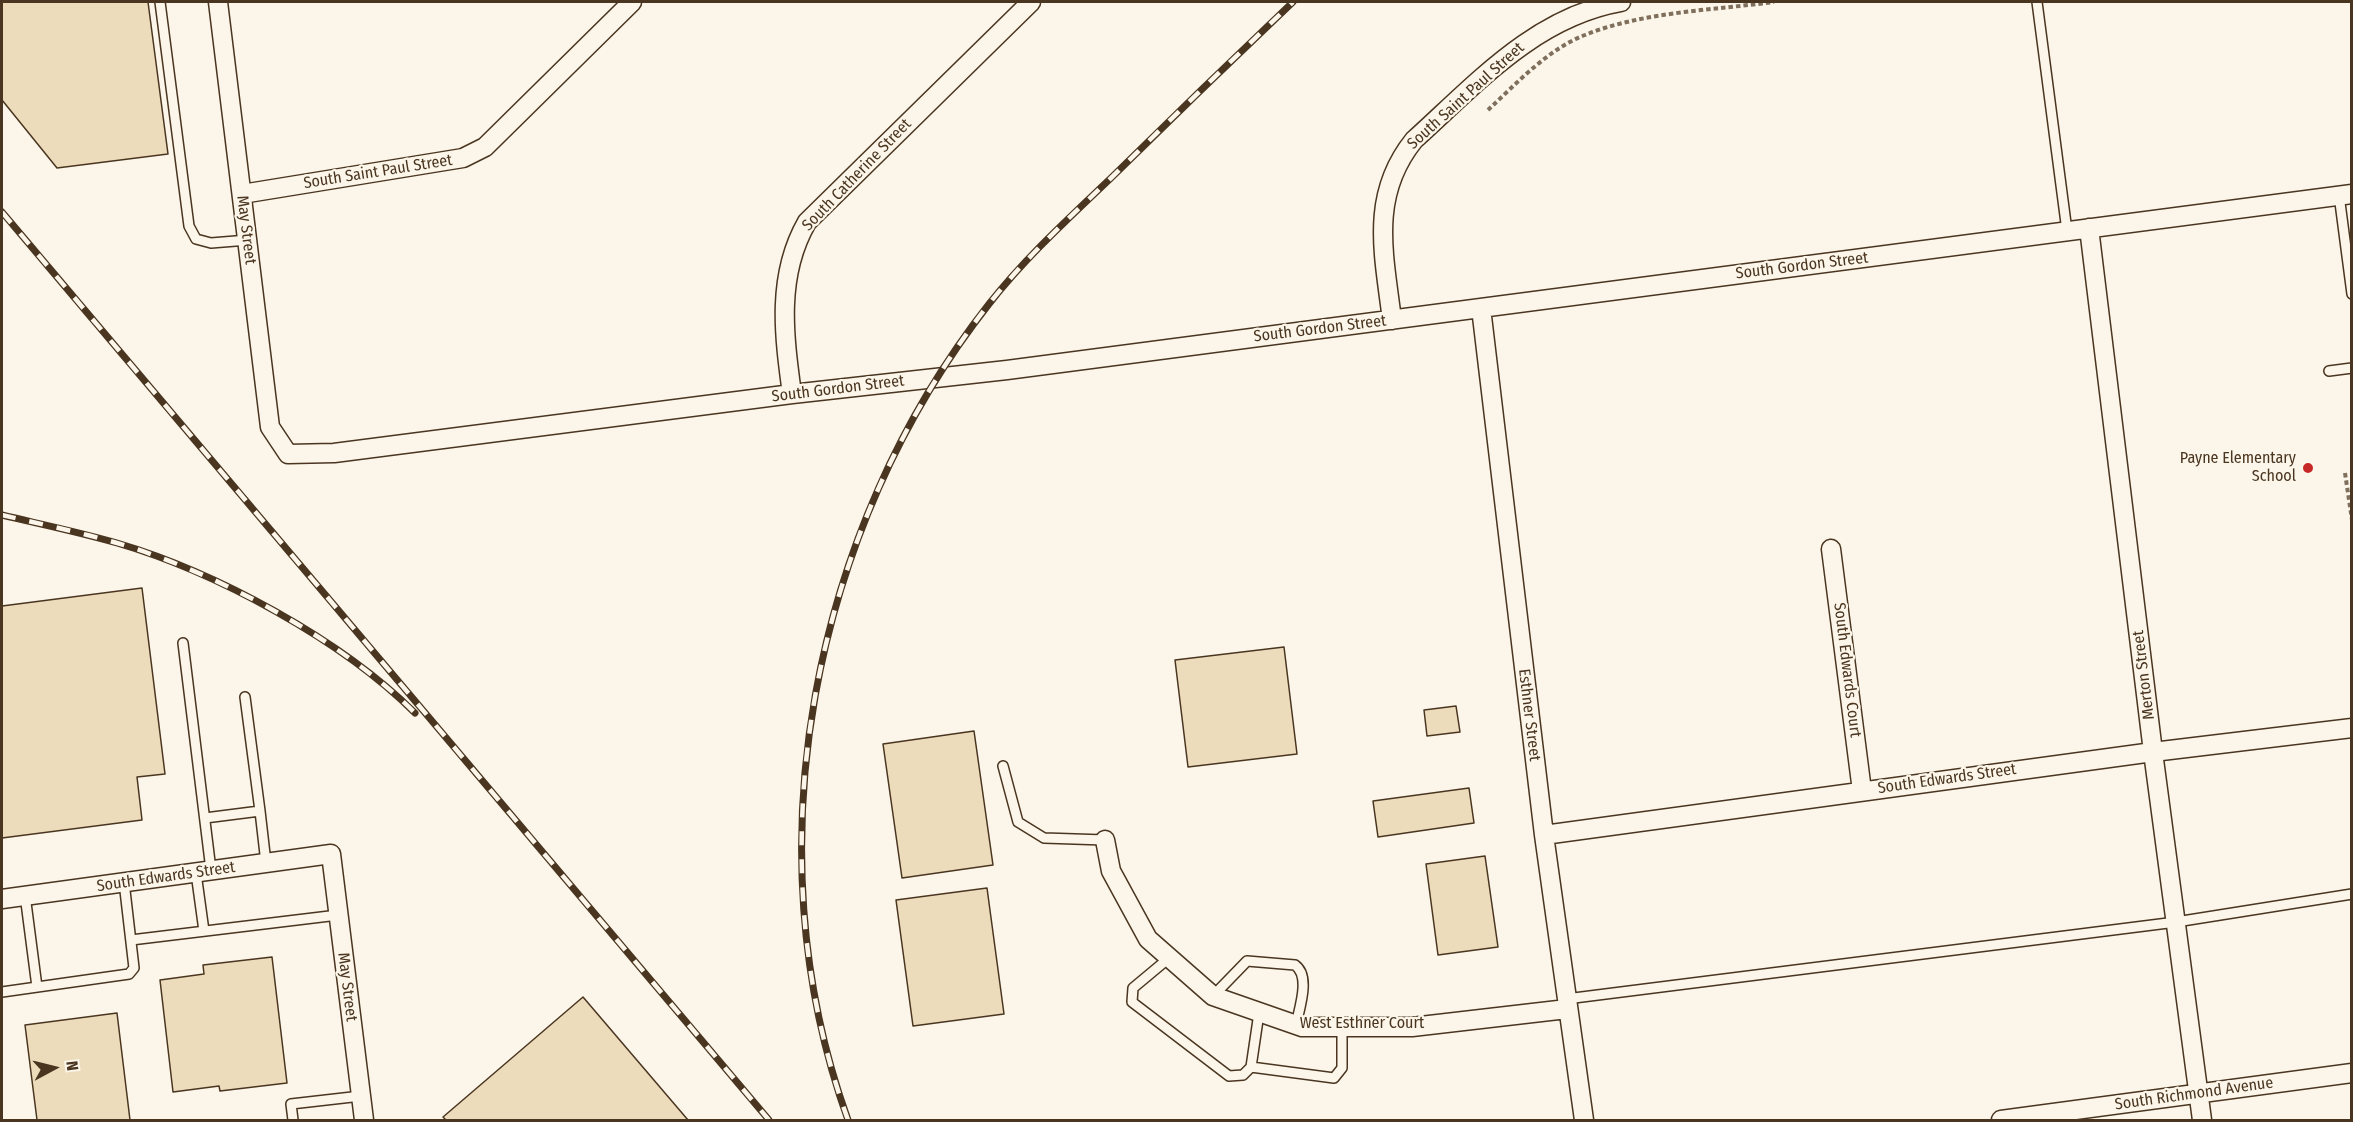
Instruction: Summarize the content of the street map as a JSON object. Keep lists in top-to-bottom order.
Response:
{
  "streets": {
    "street": [
      "South Saint Paul Street",
      "South Catherine Street",
      "May Street",
      "South Gordon Street",
      "South Edwards Court",
      "Merton Street",
      "Esthner Street",
      "South Edwards Street",
      "West Esthner Court",
      "South Richmond Avenue"
    ]
  },
  "crossings": [
    ["South Saint Paul Street", "May Street"],
    ["South Saint Paul Street", "South Gordon Street"],
    ["South Catherine Street", "South Gordon Street"],
    ["May Street", "South Gordon Street"],
    ["May Street", "South Edwards Street"],
    ["South Gordon Street", "Merton Street"],
    ["South Gordon Street", "Esthner Street"],
    ["South Edwards Court", "South Edwards Street"],
    ["Merton Street", "South Edwards Street"],
    ["Merton Street", "South Richmond Avenue"],
    ["Esthner Street", "South Edwards Street"],
    ["Esthner Street", "West Esthner Court"]
  ],
  "places": ["Payne Elementary School"],
  "north": "right"
}
